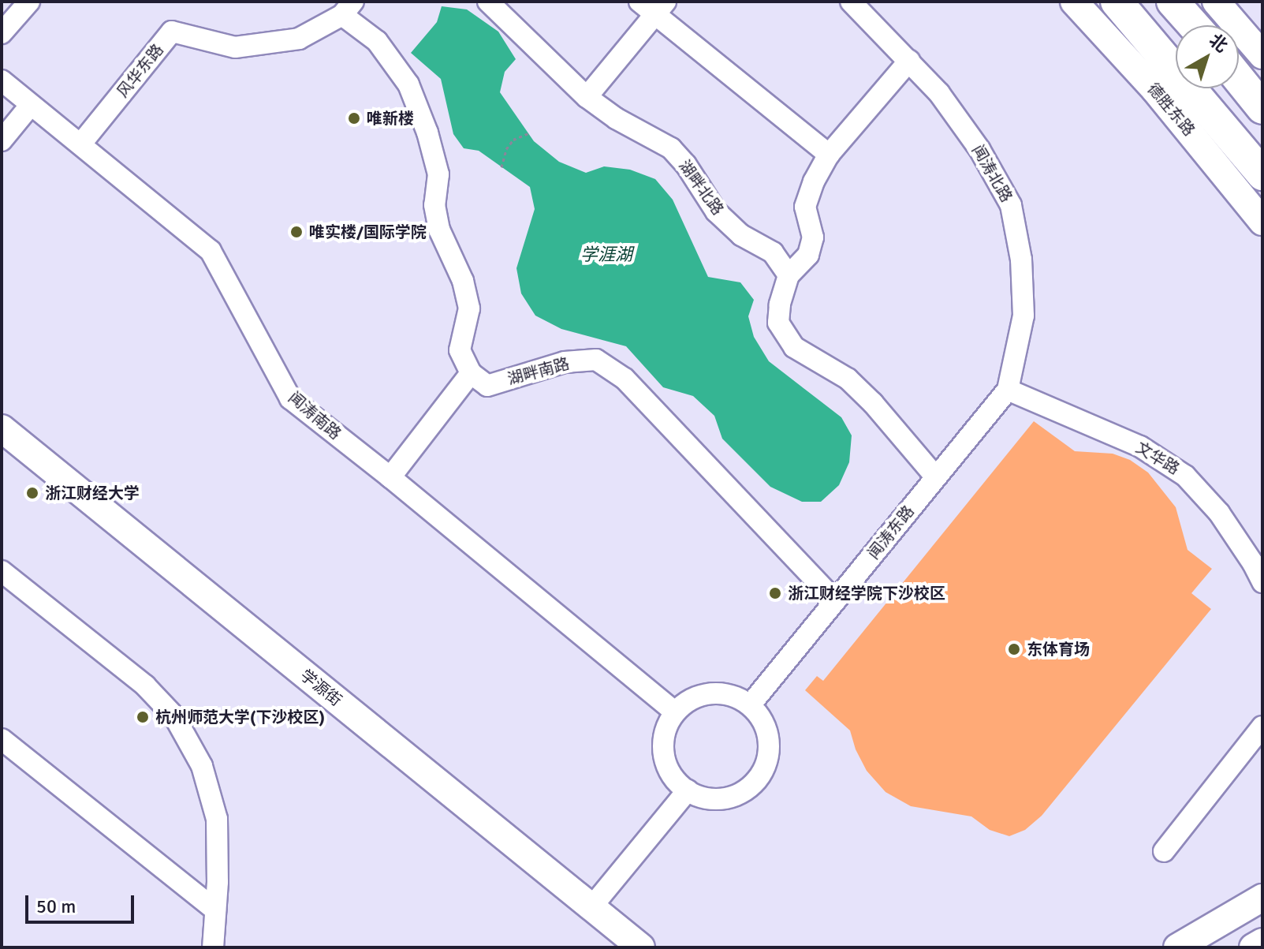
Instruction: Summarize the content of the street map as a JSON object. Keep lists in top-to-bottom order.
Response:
{
  "streets": {
    "main road": ["德胜东路", "学源街"],
    "street": [
      "风华东路",
      "闻涛北路",
      "湖畔北路",
      "湖畔南路",
      "闻涛南路",
      "文华路",
      "闻涛东路"
    ]
  },
  "crossings": [
    ["风华东路", "闻涛南路"],
    ["闻涛北路", "文华路"],
    ["闻涛北路", "闻涛东路"],
    ["湖畔南路", "闻涛东路"],
    ["闻涛南路", "闻涛东路"],
    ["文华路", "闻涛东路"]
  ],
  "water": ["学涯湖"],
  "places": [
    "唯新楼",
    "唯实楼/国际学院",
    "浙江财经大学",
    "浙江财经学院下沙校区",
    "东体育场",
    "杭州师范大学(下沙校区)"
  ],
  "scale_bar": "50 m",
  "north": "top right"
}
